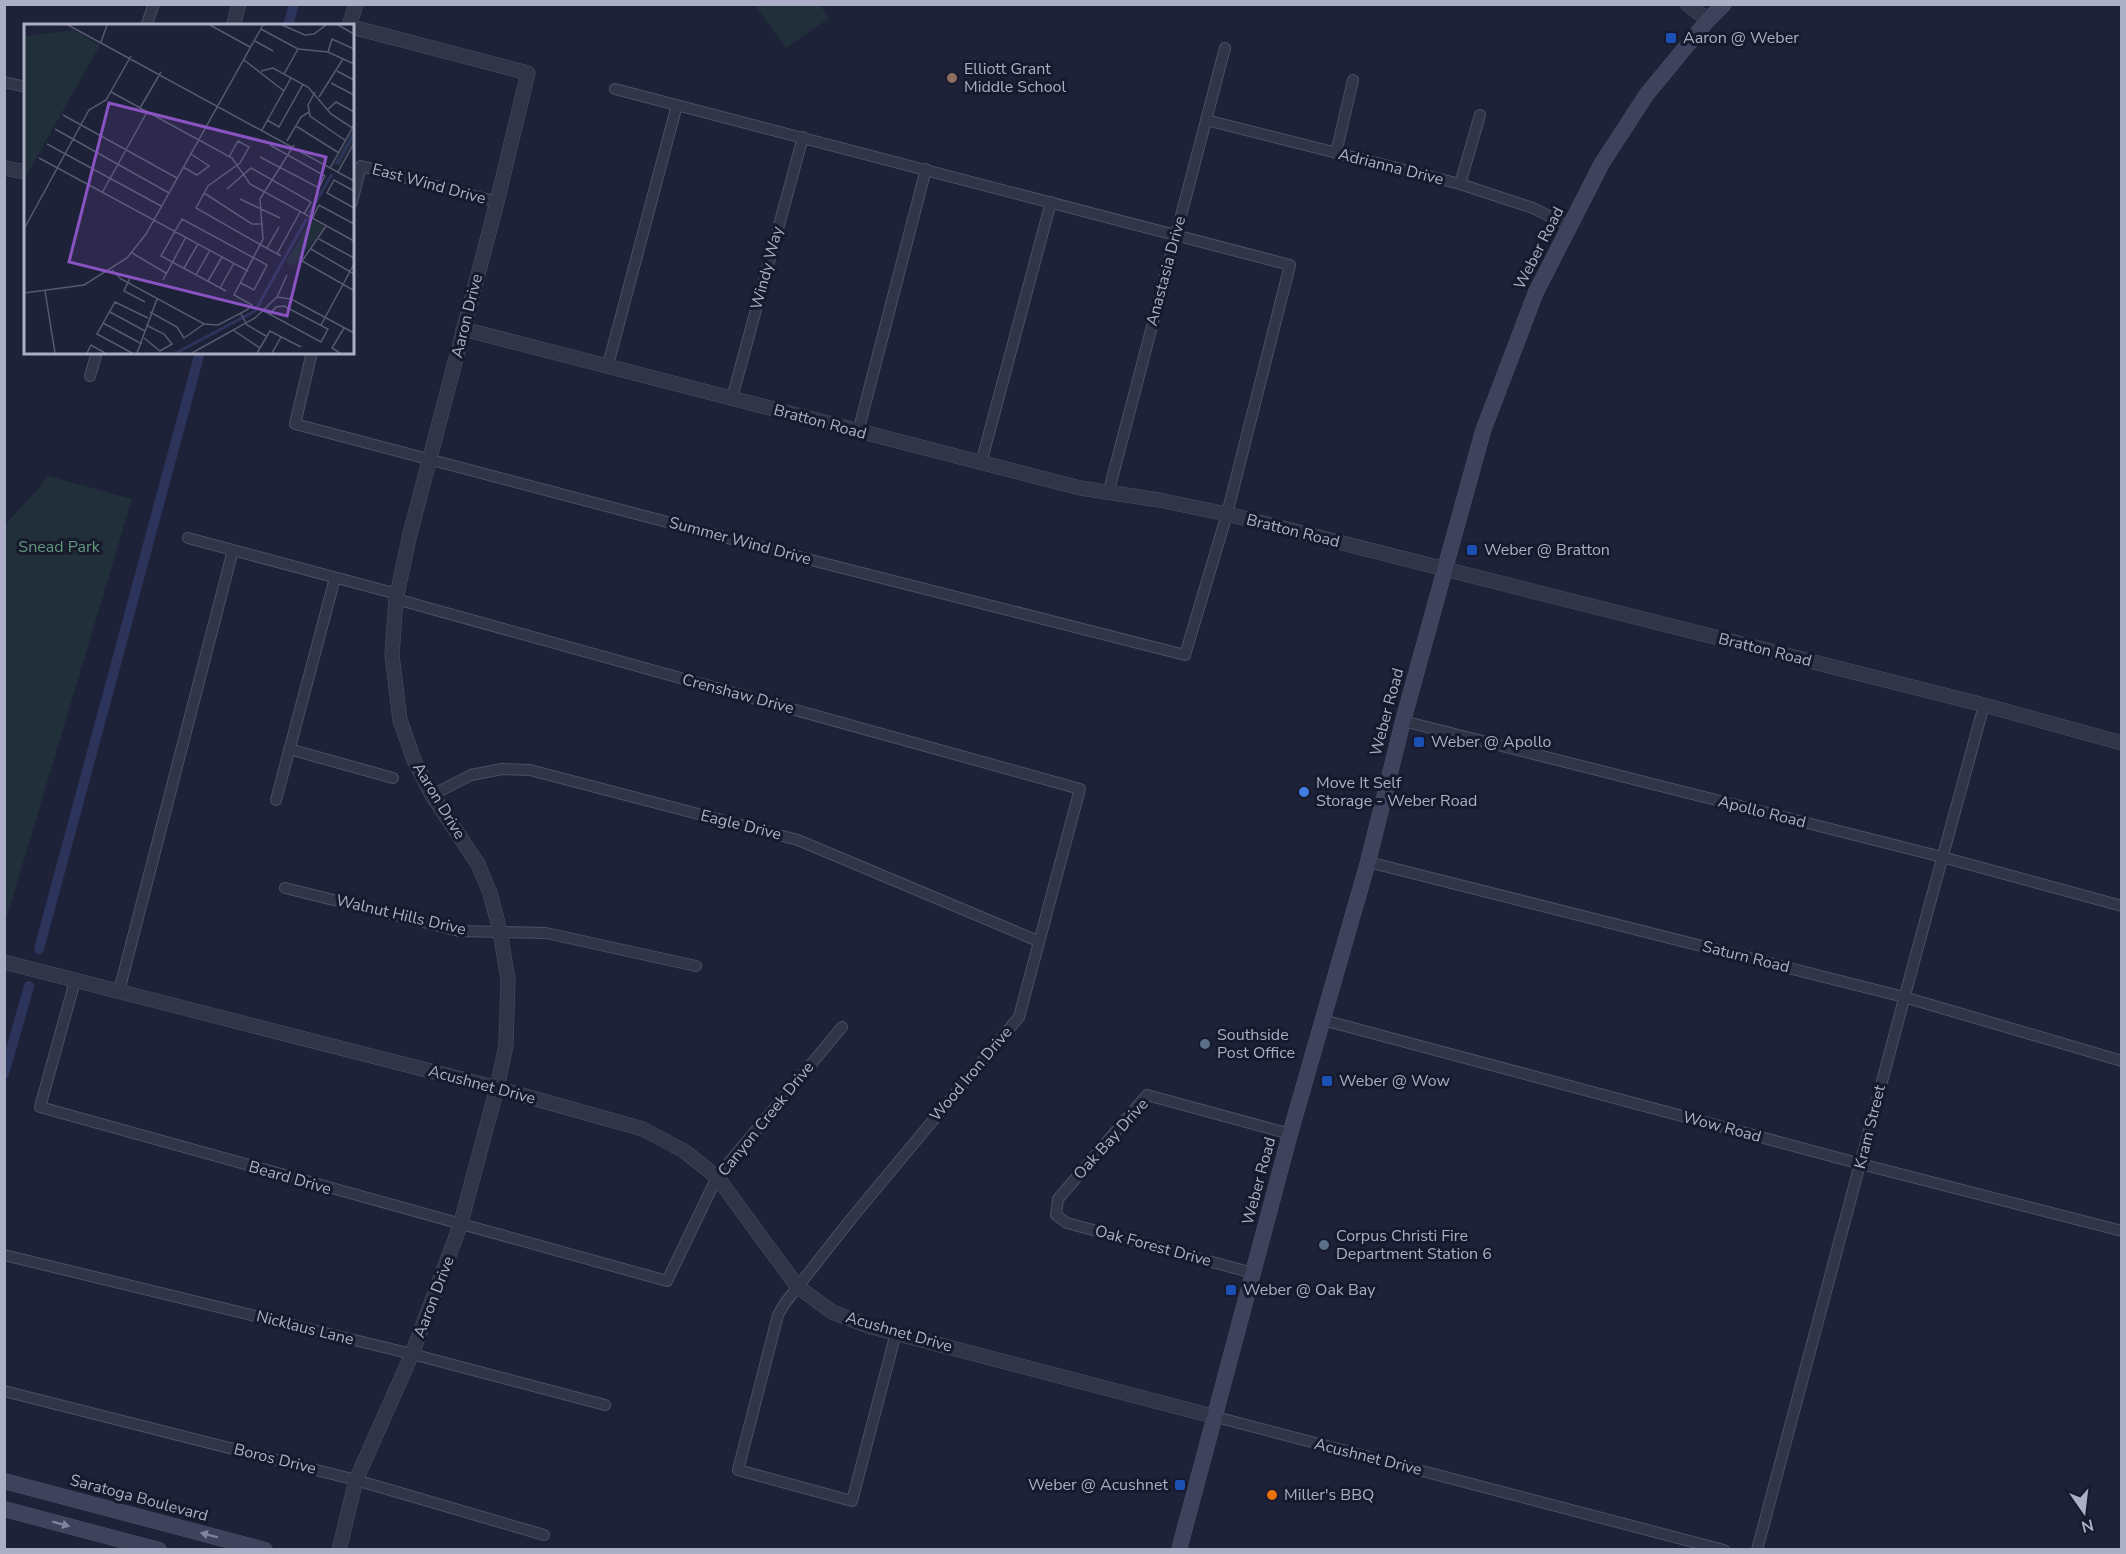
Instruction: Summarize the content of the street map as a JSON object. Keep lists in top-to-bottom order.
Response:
{
  "streets": {
    "main road": ["Weber Road", "Saratoga Boulevard"],
    "street": [
      "Adrianna Drive",
      "East Wind Drive",
      "Windy Way",
      "Anastasia Drive",
      "Aaron Drive",
      "Bratton Road",
      "Summer Wind Drive",
      "Crenshaw Drive",
      "Apollo Road",
      "Eagle Drive",
      "Walnut Hills Drive",
      "Saturn Road",
      "Wood Iron Drive",
      "Acushnet Drive",
      "Canyon Creek Drive",
      "Wow Road",
      "Kram Street",
      "Oak Bay Drive",
      "Beard Drive",
      "Oak Forest Drive",
      "Nicklaus Lane",
      "Boros Drive"
    ]
  },
  "crossings": [
    ["Adrianna Drive", "Weber Road"],
    ["Adrianna Drive", "Anastasia Drive"],
    ["East Wind Drive", "Aaron Drive"],
    ["Weber Road", "Bratton Road"],
    ["Weber Road", "Apollo Road"],
    ["Weber Road", "Saturn Road"],
    ["Weber Road", "Acushnet Drive"],
    ["Weber Road", "Wow Road"],
    ["Weber Road", "Oak Bay Drive"],
    ["Weber Road", "Oak Forest Drive"],
    ["Windy Way", "Bratton Road"],
    ["Anastasia Drive", "Bratton Road"],
    ["Aaron Drive", "Bratton Road"],
    ["Aaron Drive", "Summer Wind Drive"],
    ["Aaron Drive", "Crenshaw Drive"],
    ["Aaron Drive", "Eagle Drive"],
    ["Aaron Drive", "Walnut Hills Drive"],
    ["Aaron Drive", "Acushnet Drive"],
    ["Aaron Drive", "Beard Drive"],
    ["Aaron Drive", "Nicklaus Lane"],
    ["Aaron Drive", "Boros Drive"],
    ["Bratton Road", "Summer Wind Drive"],
    ["Bratton Road", "Kram Street"],
    ["Crenshaw Drive", "Wood Iron Drive"],
    ["Apollo Road", "Kram Street"],
    ["Eagle Drive", "Wood Iron Drive"],
    ["Saturn Road", "Kram Street"],
    ["Wood Iron Drive", "Acushnet Drive"],
    ["Acushnet Drive", "Canyon Creek Drive"],
    ["Acushnet Drive", "Beard Drive"],
    ["Canyon Creek Drive", "Beard Drive"],
    ["Wow Road", "Kram Street"],
    ["Oak Bay Drive", "Oak Forest Drive"]
  ],
  "parks": ["Snead Park"],
  "places": {
    "transit": [
      "Aaron @ Weber",
      "Weber @ Bratton",
      "Weber @ Apollo",
      "Weber @ Wow",
      "Weber @ Oak Bay",
      "Weber @ Acushnet"
    ],
    "other": [
      "Elliott Grant Middle School",
      "Move It Self Storage - Weber Road",
      "Southside Post Office",
      "Corpus Christi Fire Department Station 6",
      "Miller's BBQ"
    ]
  },
  "north": "bottom"
}
